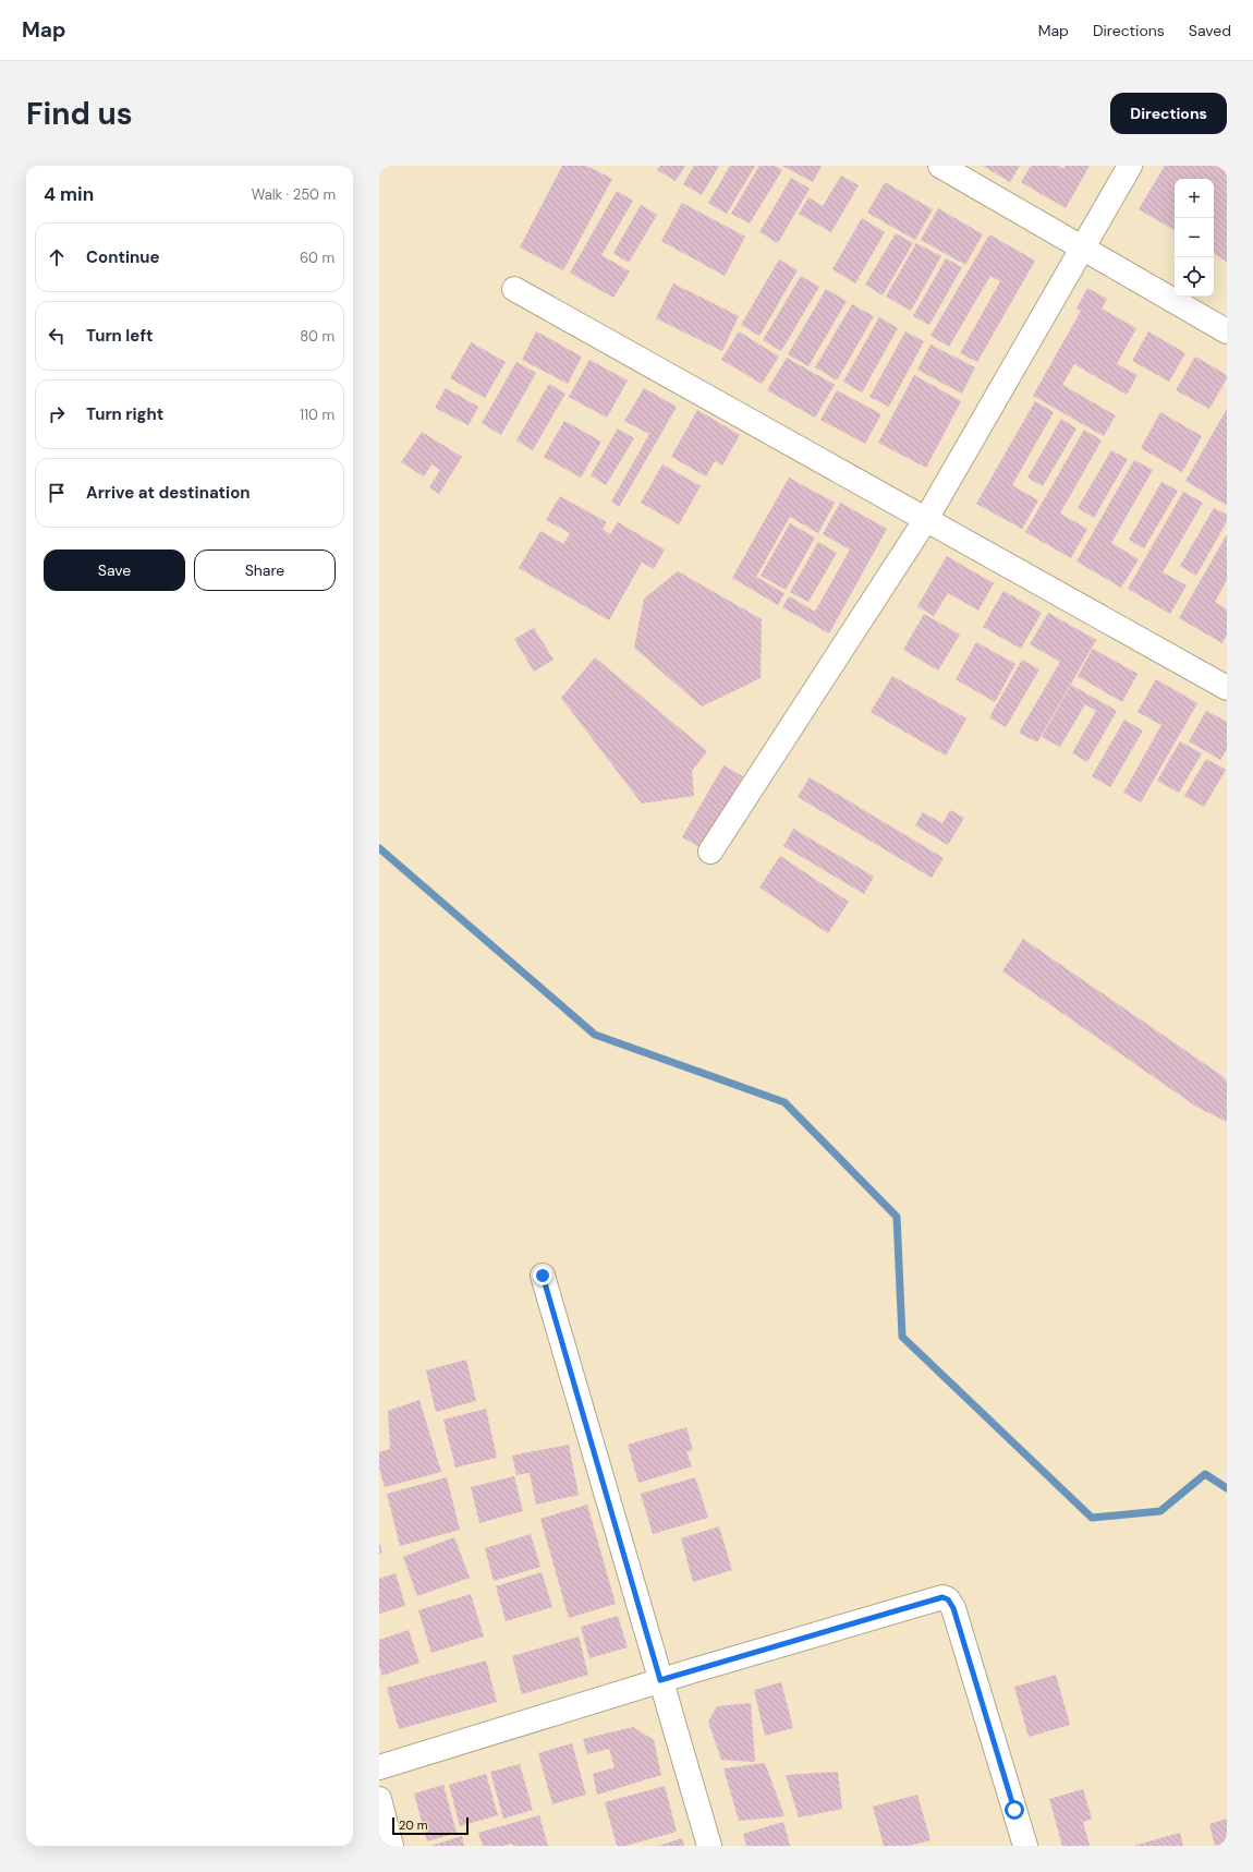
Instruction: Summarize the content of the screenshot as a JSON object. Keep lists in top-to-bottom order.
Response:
{
  "scale_bar": "20 m",
  "page": {
    "header": "Map",
    "nav": ["Map", "Directions", "Saved"],
    "buttons": [
      "Directions",
      ["Save", "Share"]
    ],
    "title": "Find us",
    "heading": ["4 min", "Walk · 250 m"],
    "map_buttons": ["+", "−"],
    "list": [
      ["Continue", "60 m"],
      ["Turn left", "80 m"],
      ["Turn right", "110 m"],
      "Arrive at destination"
    ],
    "scale": "20 m"
  }
}
